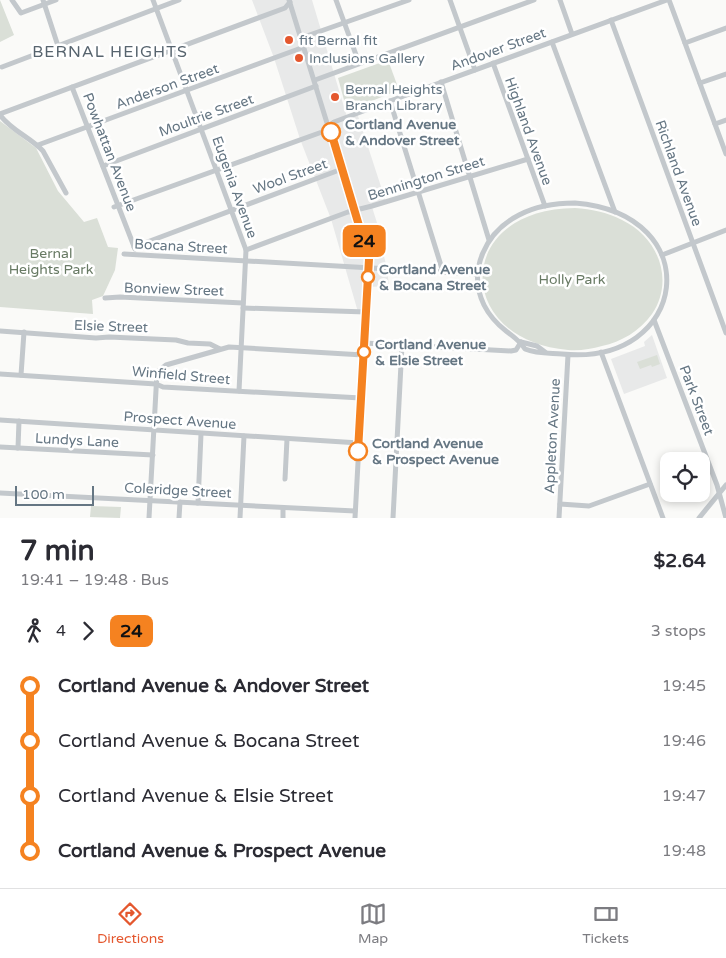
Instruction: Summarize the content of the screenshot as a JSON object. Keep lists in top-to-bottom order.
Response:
{
  "streets": {
    "street": [
      "Andover Street",
      "Anderson Street",
      "Moultrie Street",
      "Highland Avenue",
      "Powhattan Avenue",
      "Richland Avenue",
      "Wool Street",
      "Bennington Street",
      "Eugenia Avenue",
      "Bocana Street",
      "Bonview Street",
      "Elsie Street",
      "Winfield Street",
      "Park Street",
      "Prospect Avenue",
      "Appleton Avenue",
      "Lundys Lane",
      "Coleridge Street"
    ]
  },
  "crossings": [
    ["Andover Street", "Highland Avenue"],
    ["Andover Street", "Powhattan Avenue"],
    ["Andover Street", "Richland Avenue"],
    ["Andover Street", "Eugenia Avenue"],
    ["Anderson Street", "Powhattan Avenue"],
    ["Anderson Street", "Eugenia Avenue"],
    ["Moultrie Street", "Powhattan Avenue"],
    ["Moultrie Street", "Eugenia Avenue"],
    ["Highland Avenue", "Bennington Street"],
    ["Highland Avenue", "Bocana Street"],
    ["Highland Avenue", "Park Street"],
    ["Highland Avenue", "Appleton Avenue"],
    ["Powhattan Avenue", "Wool Street"],
    ["Powhattan Avenue", "Bocana Street"],
    ["Wool Street", "Eugenia Avenue"],
    ["Bennington Street", "Eugenia Avenue"],
    ["Eugenia Avenue", "Bocana Street"],
    ["Eugenia Avenue", "Bonview Street"],
    ["Eugenia Avenue", "Winfield Street"],
    ["Bocana Street", "Park Street"],
    ["Bocana Street", "Appleton Avenue"],
    ["Park Street", "Appleton Avenue"]
  ],
  "districts": ["BERNAL HEIGHTS"],
  "parks": ["Bernal Heights Park", "Holly Park"],
  "places": [
    "fit Bernal fit",
    "Inclusions Gallery",
    "Bernal Heights Branch Library",
    "Cortland Avenue & Andover Street",
    "Cortland Avenue & Bocana Street",
    "Cortland Avenue & Elsie Street",
    "Cortland Avenue & Prospect Avenue"
  ],
  "lines": ["bus line 24"],
  "scale_bar": "100 m",
  "page": {
    "on_map": "24",
    "scale": "100 m",
    "heading": ["7 min", "19:41 – 19:48 · Bus", "$2.64"],
    "legs": ["4", "24", "3 stops"],
    "list": [
      {
        "name": "Cortland Avenue & Andover Street",
        "value": "19:45"
      },
      {
        "name": "Cortland Avenue & Bocana Street",
        "value": "19:46"
      },
      {
        "name": "Cortland Avenue & Elsie Street",
        "value": "19:47"
      },
      {
        "name": "Cortland Avenue & Prospect Avenue",
        "value": "19:48"
      }
    ],
    "tabs": ["Directions", "Map", "Tickets"]
  }
}
